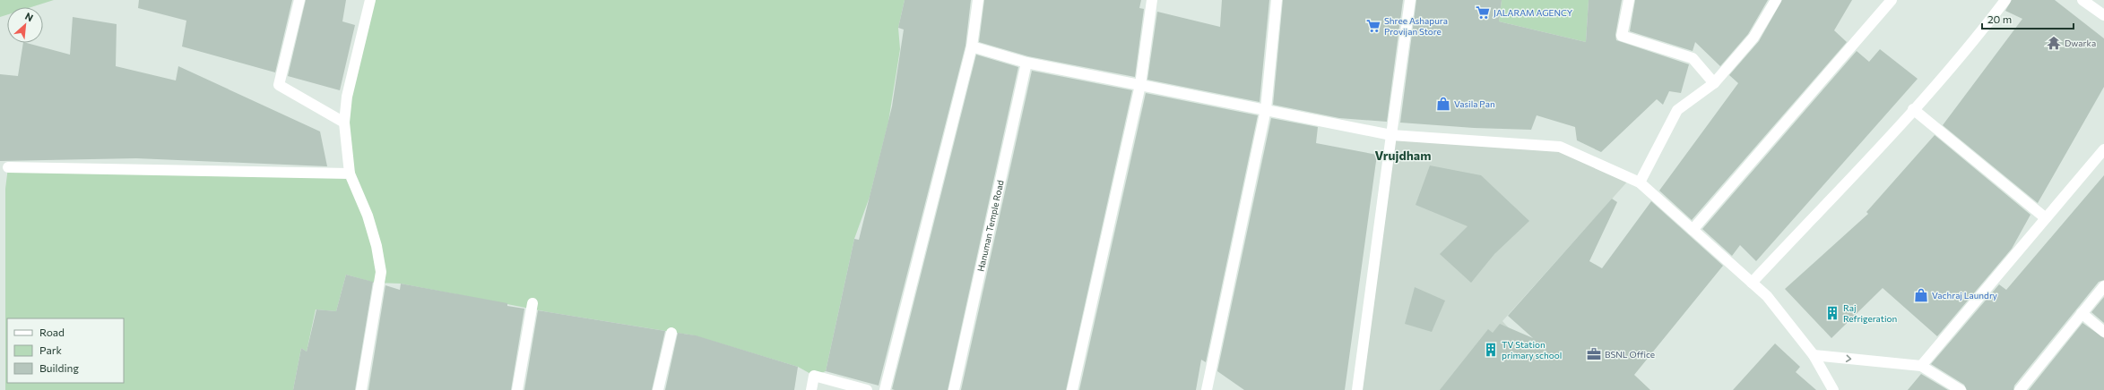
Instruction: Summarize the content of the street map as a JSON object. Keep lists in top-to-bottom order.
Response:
{
  "streets": {
    "street": ["Hanuman Temple Road"]
  },
  "districts": ["Vrujdham"],
  "places": {
    "supermarket": ["JALARAM AGENCY", "Shree Ashapura Provijan Store"],
    "temple": ["Dwarka"],
    "shop": ["Vasila Pan", "Vachraj Laundry"],
    "building": ["Raj Refrigeration", "TV Station primary school"],
    "office": ["BSNL Office"]
  },
  "legend": ["Road", "Park", "Building"],
  "scale_bar": "20 m",
  "north": "top right"
}
